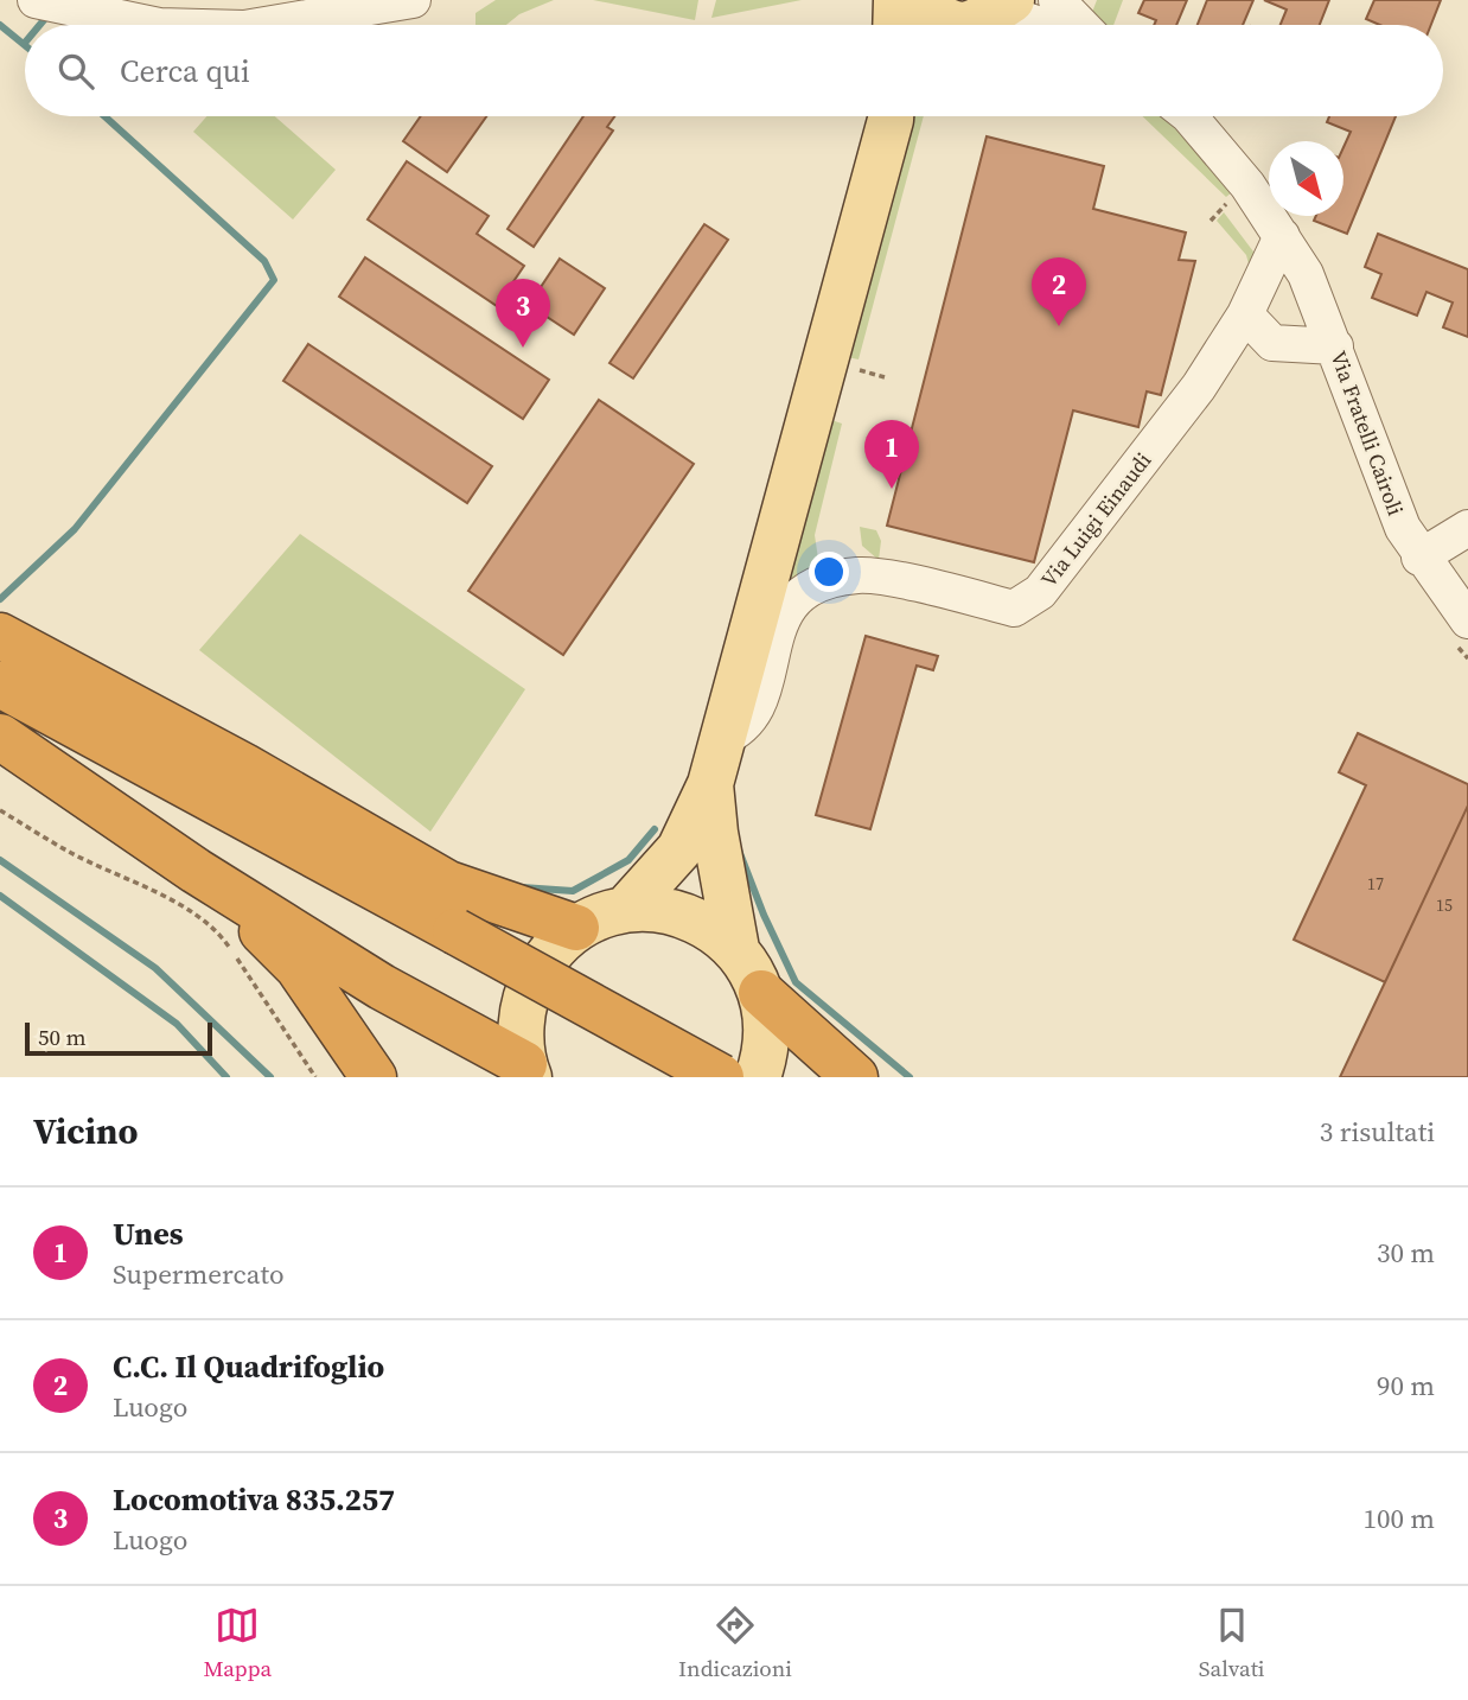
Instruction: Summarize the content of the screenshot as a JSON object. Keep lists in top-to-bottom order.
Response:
{
  "streets": {
    "street": ["Via Fratelli Cairoli", "Via Luigi Einaudi"]
  },
  "house_numbers": ["17", "15"],
  "scale_bar": "50 m",
  "north": "bottom right",
  "page": {
    "search": "Cerca qui",
    "pins": ["2", "3", "1"],
    "scale": "50 m",
    "heading": ["Vicino", "3 risultati"],
    "list": [
      {
        "mark": "1",
        "name": "Unes",
        "note": "Supermercato",
        "value": "30 m"
      },
      {
        "mark": "2",
        "name": "C.C. Il Quadrifoglio",
        "note": "Luogo",
        "value": "90 m"
      },
      {
        "mark": "3",
        "name": "Locomotiva 835.257",
        "note": "Luogo",
        "value": "100 m"
      }
    ],
    "nav": ["Mappa", "Indicazioni", "Salvati"]
  }
}
